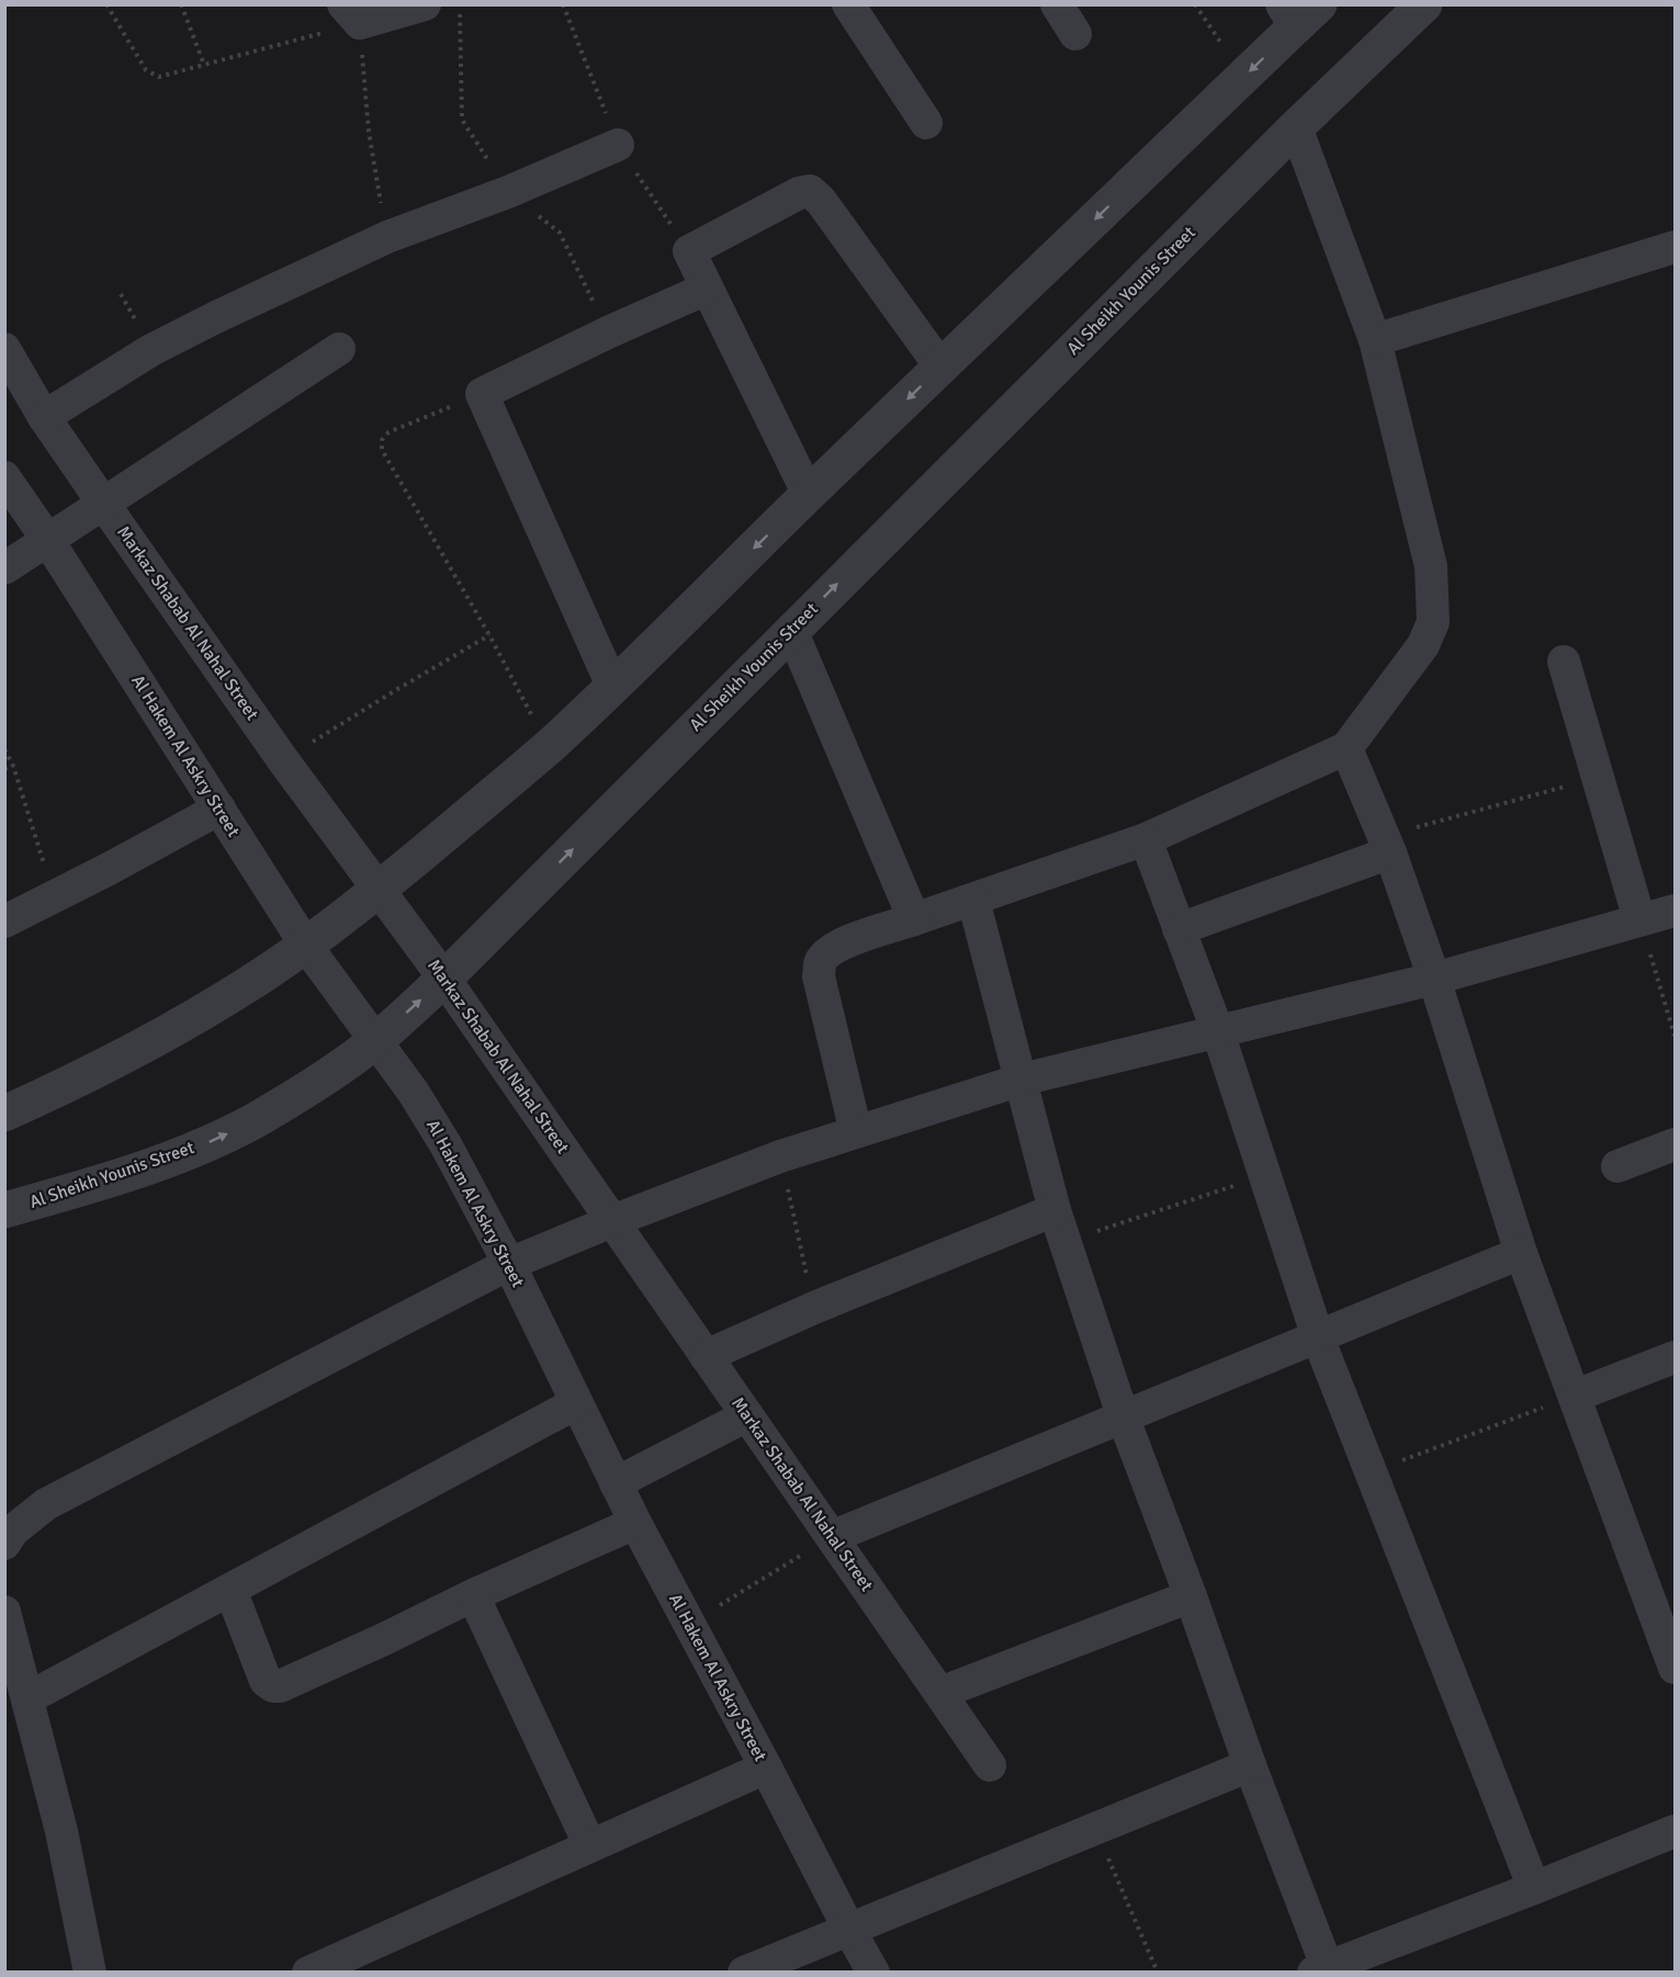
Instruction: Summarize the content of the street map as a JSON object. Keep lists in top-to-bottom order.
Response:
{
  "streets": {
    "street": ["Al Sheikh Younis Street", "Markaz Shabab Al Nahal Street", "Al Hakem Al Askry Street"]
  },
  "crossings": [
    ["Al Sheikh Younis Street", "Markaz Shabab Al Nahal Street"],
    ["Al Sheikh Younis Street", "Al Hakem Al Askry Street"]
  ]
}
